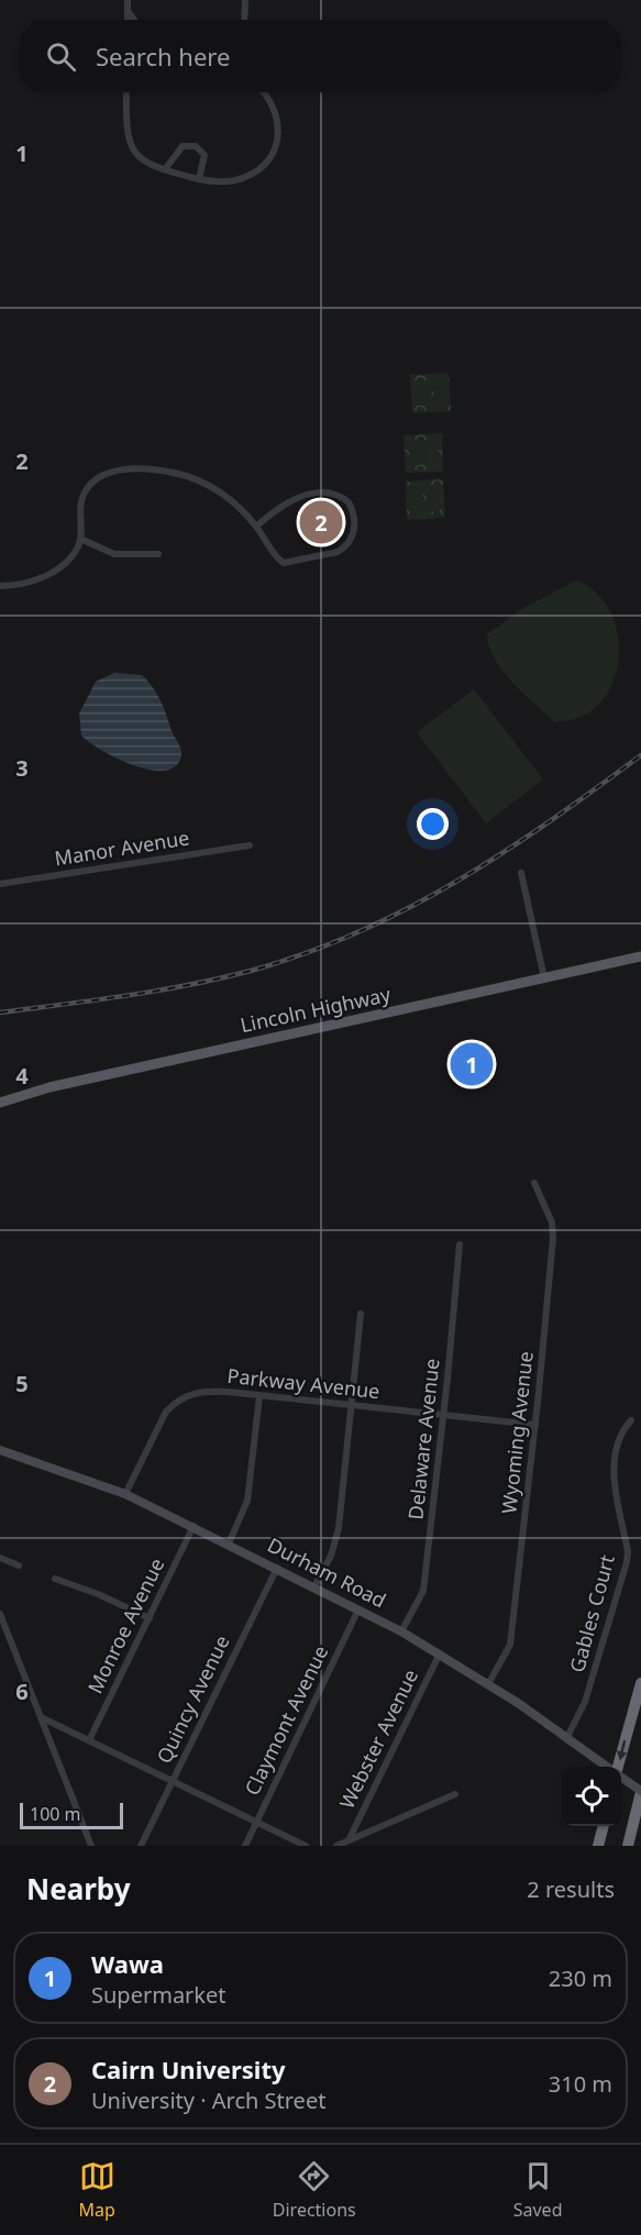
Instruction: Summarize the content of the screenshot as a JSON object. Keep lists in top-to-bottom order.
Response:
{
  "streets": {
    "main road": ["Lincoln Highway", "Durham Road"],
    "street": [
      "Manor Avenue",
      "Parkway Avenue",
      "Wyoming Avenue",
      "Delaware Avenue",
      "Gables Court",
      "Monroe Avenue",
      "Quincy Avenue",
      "Claymont Avenue",
      "Webster Avenue"
    ]
  },
  "crossings": [
    ["Parkway Avenue", "Wyoming Avenue"],
    ["Parkway Avenue", "Delaware Avenue"],
    ["Parkway Avenue", "Durham Road"],
    ["Wyoming Avenue", "Durham Road"],
    ["Delaware Avenue", "Durham Road"],
    ["Durham Road", "Gables Court"],
    ["Durham Road", "Monroe Avenue"],
    ["Durham Road", "Quincy Avenue"],
    ["Durham Road", "Claymont Avenue"],
    ["Durham Road", "Webster Avenue"]
  ],
  "scale_bar": "100 m",
  "page": {
    "search": "Search here",
    "pins": ["2", "1"],
    "scale": "100 m",
    "heading": ["Nearby", "2 results"],
    "list": [
      {
        "mark": "1",
        "name": "Wawa",
        "note": "Supermarket",
        "value": "230 m"
      },
      {
        "mark": "2",
        "name": "Cairn University",
        "note": "University · Arch Street",
        "value": "310 m"
      }
    ],
    "nav": ["Map", "Directions", "Saved"]
  },
  "grid": {
    "rows": [
      "1",
      "2",
      "3",
      "4",
      "5",
      "6"
    ]
  }
}
